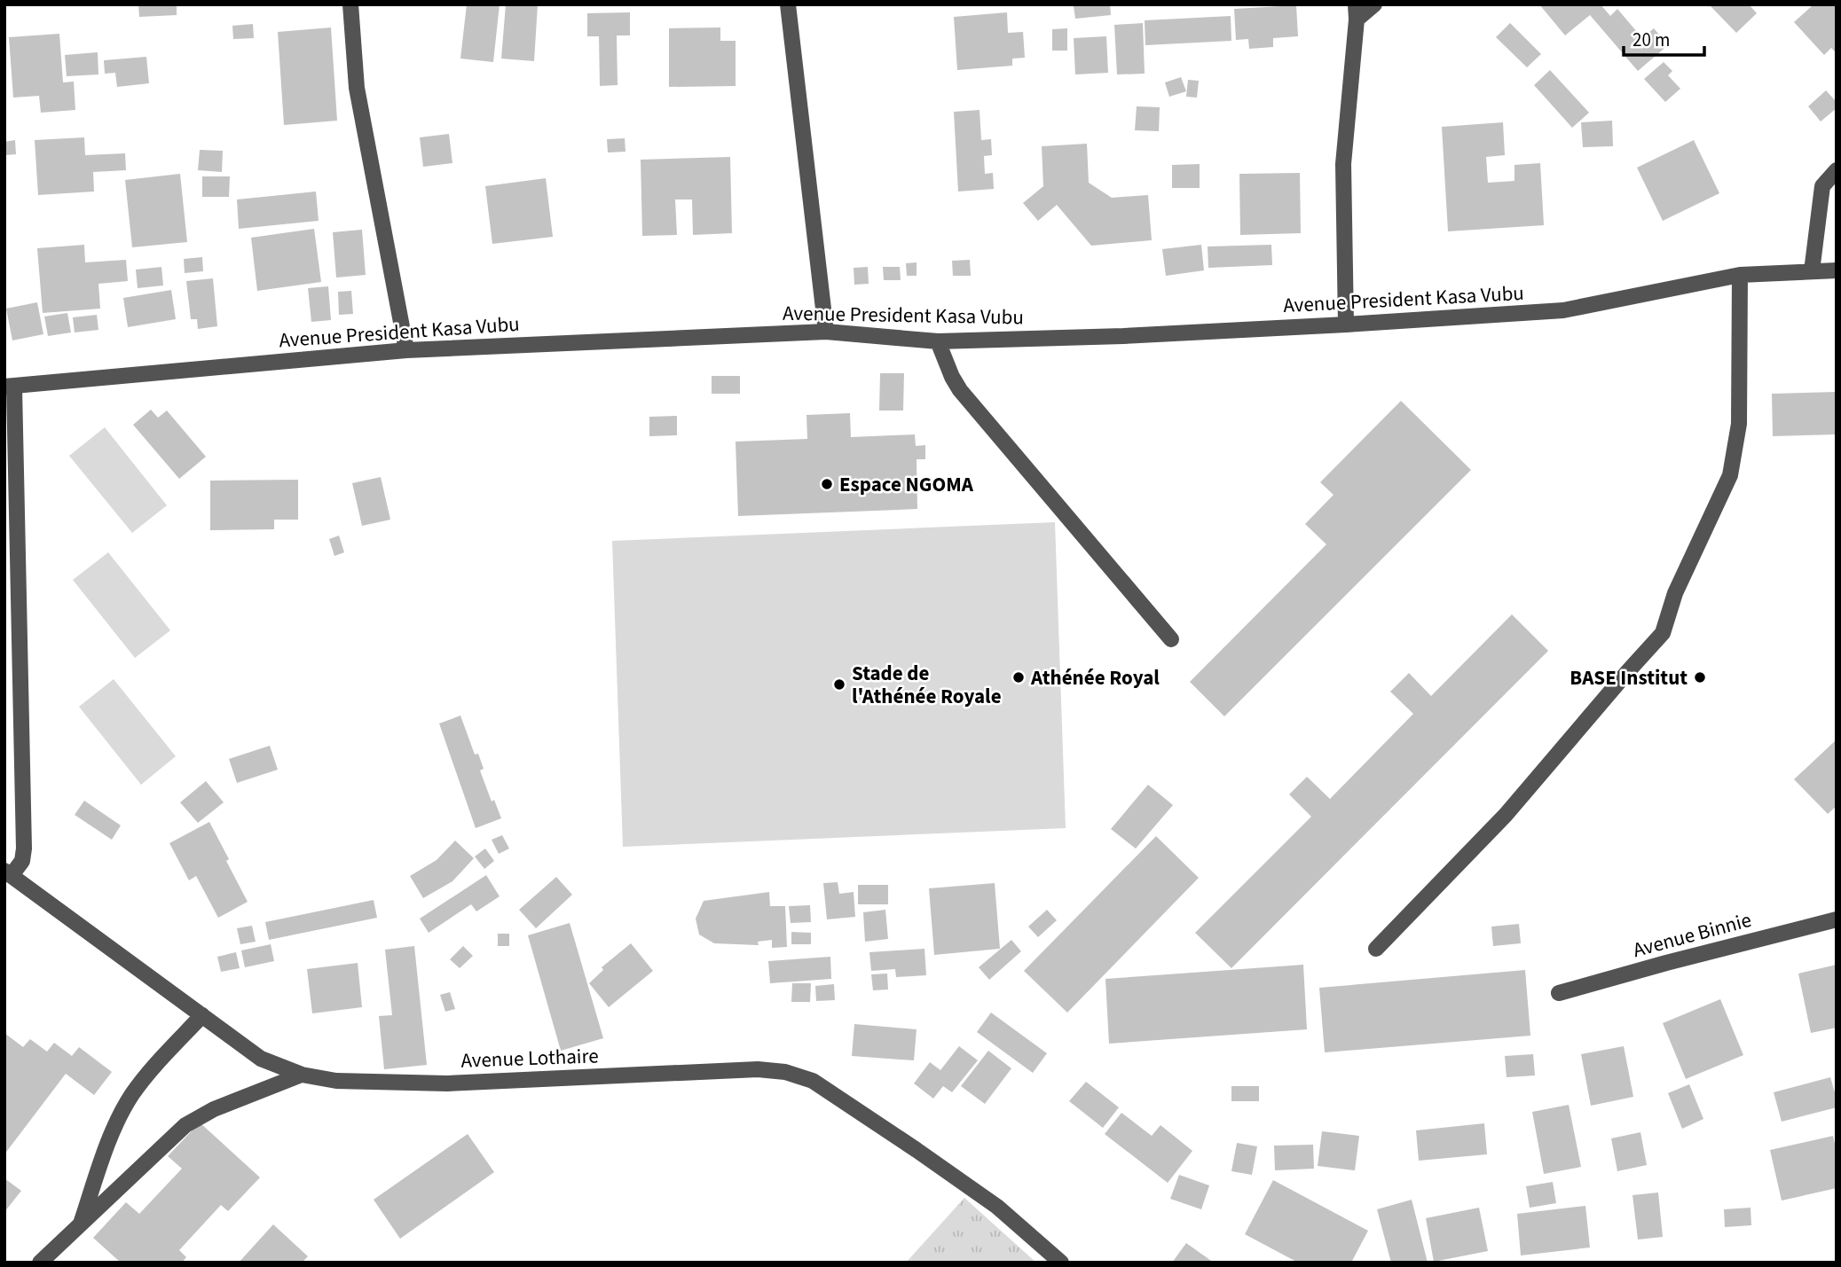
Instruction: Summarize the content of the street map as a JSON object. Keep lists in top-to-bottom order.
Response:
{
  "streets": {
    "street": ["Avenue President Kasa Vubu", "Avenue Binnie", "Avenue Lothaire"]
  },
  "places": [
    "Espace NGOMA",
    "Athénée Royal",
    "BASE Institut",
    "Stade de l'Athénée Royale"
  ],
  "scale_bar": "20 m"
}
